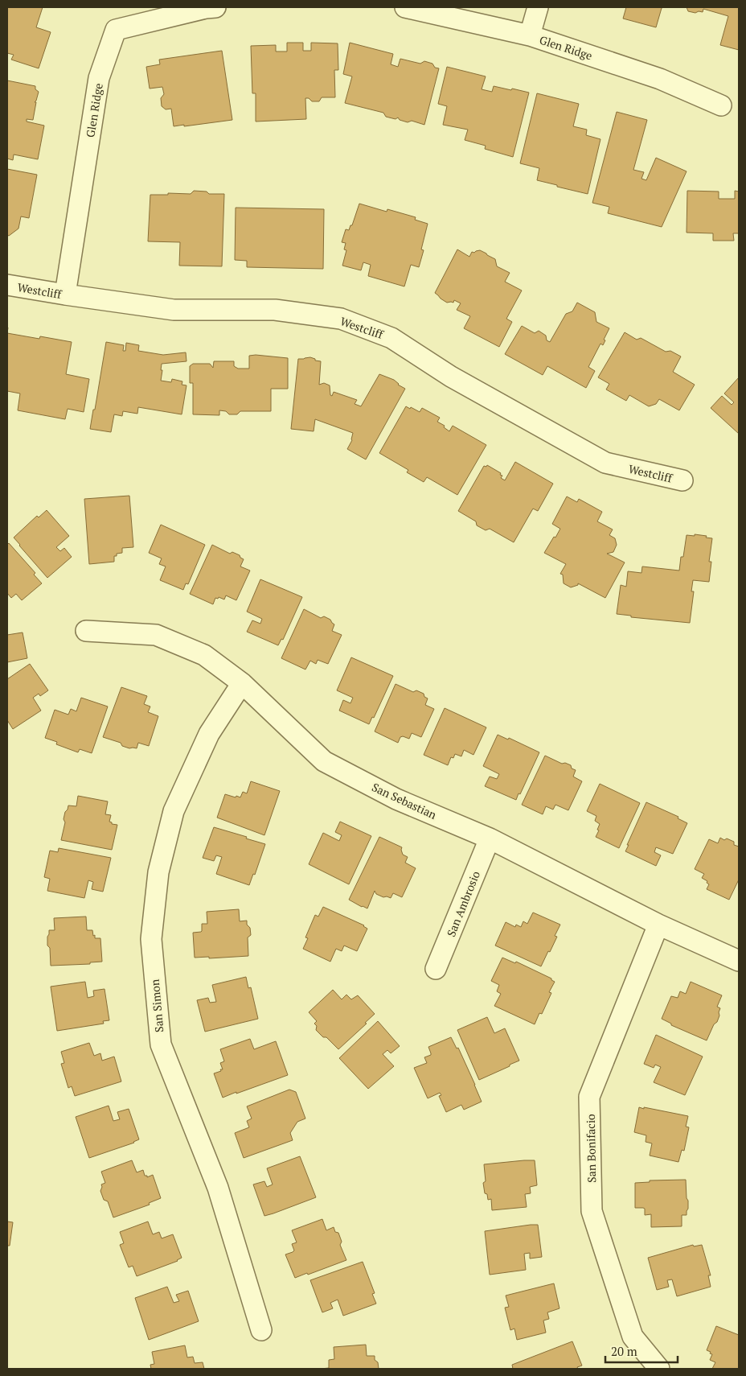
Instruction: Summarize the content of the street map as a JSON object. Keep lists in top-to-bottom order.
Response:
{
  "streets": {
    "street": [
      "Glen Ridge",
      "Westcliff",
      "San Sebastian",
      "San Ambrosio",
      "San Simon",
      "San Bonifacio"
    ]
  },
  "crossings": [
    ["Glen Ridge", "Westcliff"],
    ["San Sebastian", "San Ambrosio"],
    ["San Sebastian", "San Simon"],
    ["San Sebastian", "San Bonifacio"]
  ],
  "scale_bar": "20 m"
}
